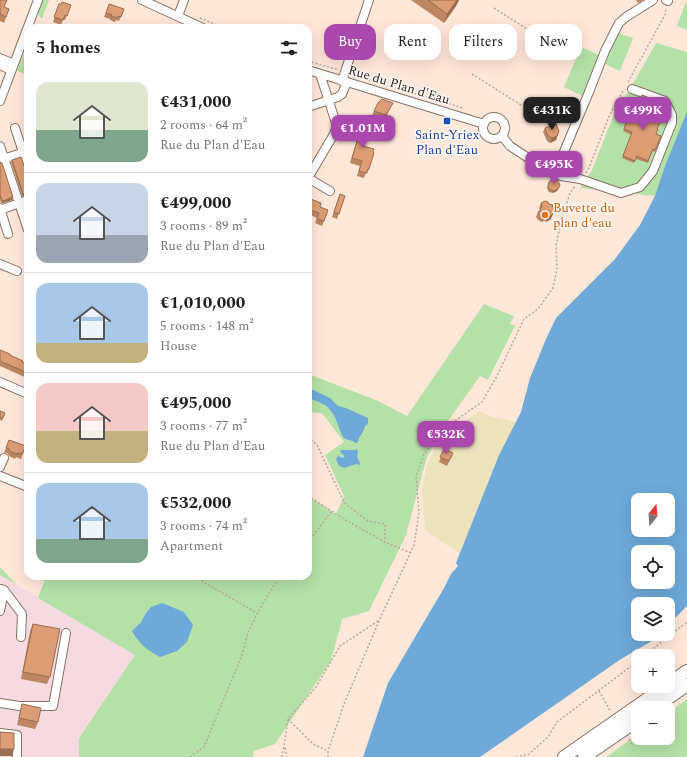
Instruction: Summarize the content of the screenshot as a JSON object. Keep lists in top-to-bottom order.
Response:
{
  "streets": {
    "street": ["Rue du Plan d'Eau"]
  },
  "places": {
    "transit": ["Saint-Yriex Plan d'Eau"],
    "other": ["Buvette du plan d'eau"]
  },
  "north": "top",
  "page": {
    "chip": [
      "Buy",
      "Rent",
      "Filters",
      "New"
    ],
    "heading": "5 homes",
    "list": [
      {
        "name": "€431,000",
        "note": "2 rooms · 64 m² · Rue du Plan d'Eau"
      },
      {
        "name": "€499,000",
        "note": "3 rooms · 89 m² · Rue du Plan d'Eau"
      },
      {
        "name": "€1,010,000",
        "note": "5 rooms · 148 m² · House"
      },
      {
        "name": "€495,000",
        "note": "3 rooms · 77 m² · Rue du Plan d'Eau"
      },
      {
        "name": "€532,000",
        "note": "3 rooms · 74 m² · Apartment"
      }
    ],
    "price": [
      "€431K",
      "€499K",
      "€1.01M",
      "€495K",
      "€532K"
    ],
    "map_buttons": ["+", "−"]
  }
}
